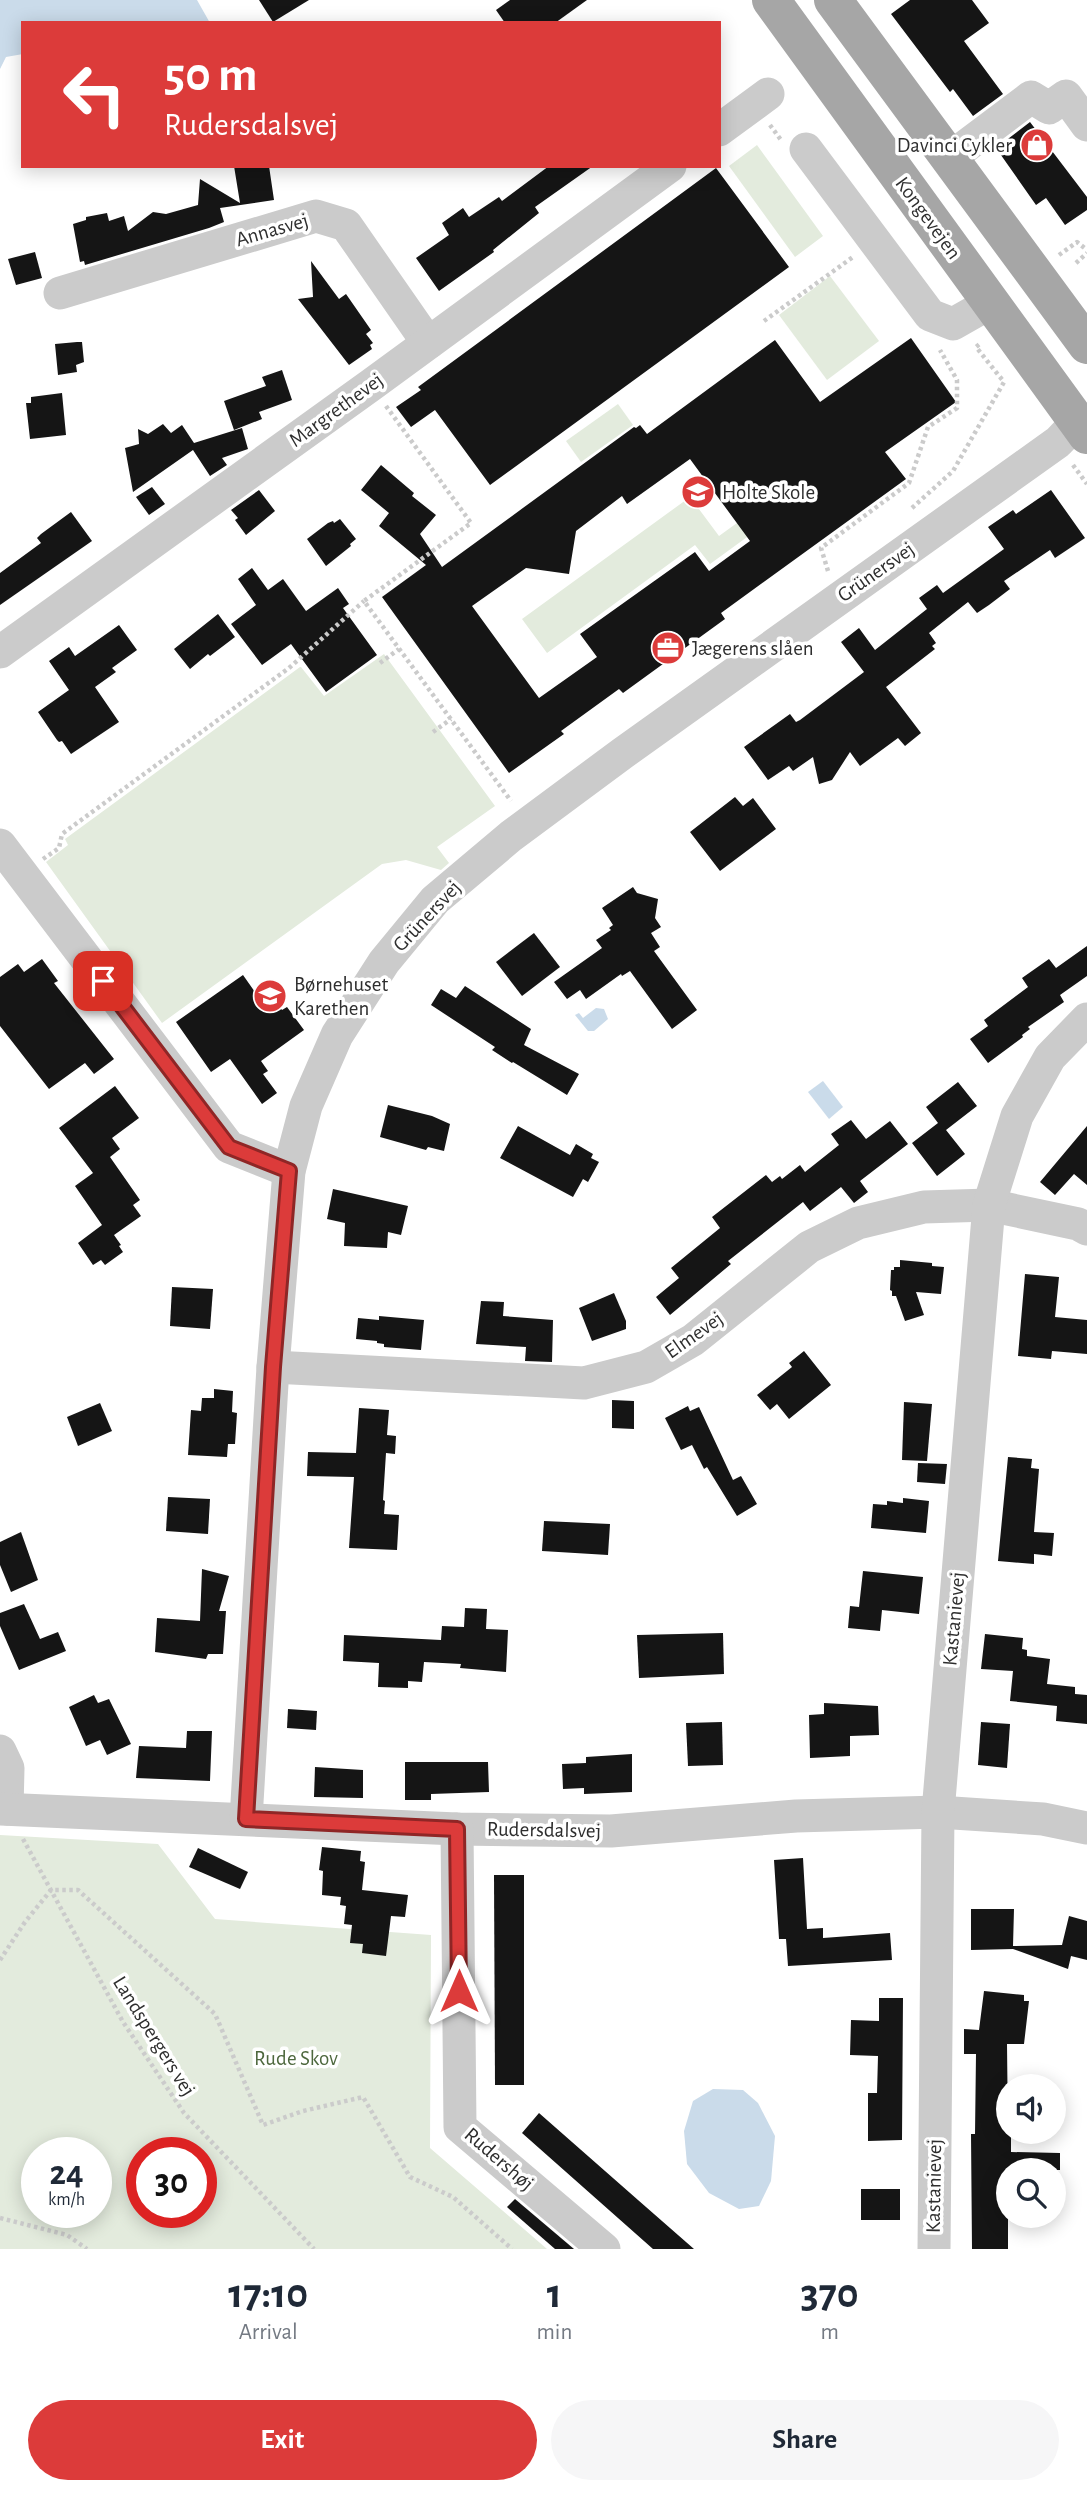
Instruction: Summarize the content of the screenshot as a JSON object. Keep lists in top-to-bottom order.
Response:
{
  "streets": {
    "main road": ["Kongevejen"],
    "street": [
      "Annasvej",
      "Margrethevej",
      "Grünersvej",
      "Elmevej",
      "Kastanievej",
      "Rudersdalsvej",
      "Rudershøj"
    ],
    "path": ["Landspergers vej"]
  },
  "crossings": [
    ["Kongevejen", "Grünersvej"],
    ["Annasvej", "Margrethevej"],
    ["Grünersvej", "Elmevej"],
    ["Grünersvej", "Rudersdalsvej"],
    ["Elmevej", "Kastanievej"],
    ["Kastanievej", "Rudersdalsvej"],
    ["Rudersdalsvej", "Landspergers vej"],
    ["Rudersdalsvej", "Rudershøj"]
  ],
  "parks": ["Rude Skov"],
  "places": {
    "shop": ["Davinci Cykler"],
    "school or university": ["Holte Skole", "Børnehuset Karethen"],
    "office": ["Jægerens slåen"]
  },
  "page": {
    "turn": ["50 m", "Rudersdalsvej"],
    "speed": "24 km/h",
    "limit": "30",
    "eta": [
      "17:10",
      "Arrival",
      "1",
      "min",
      "370",
      "m"
    ],
    "buttons": ["Exit", "Share"]
  }
}
